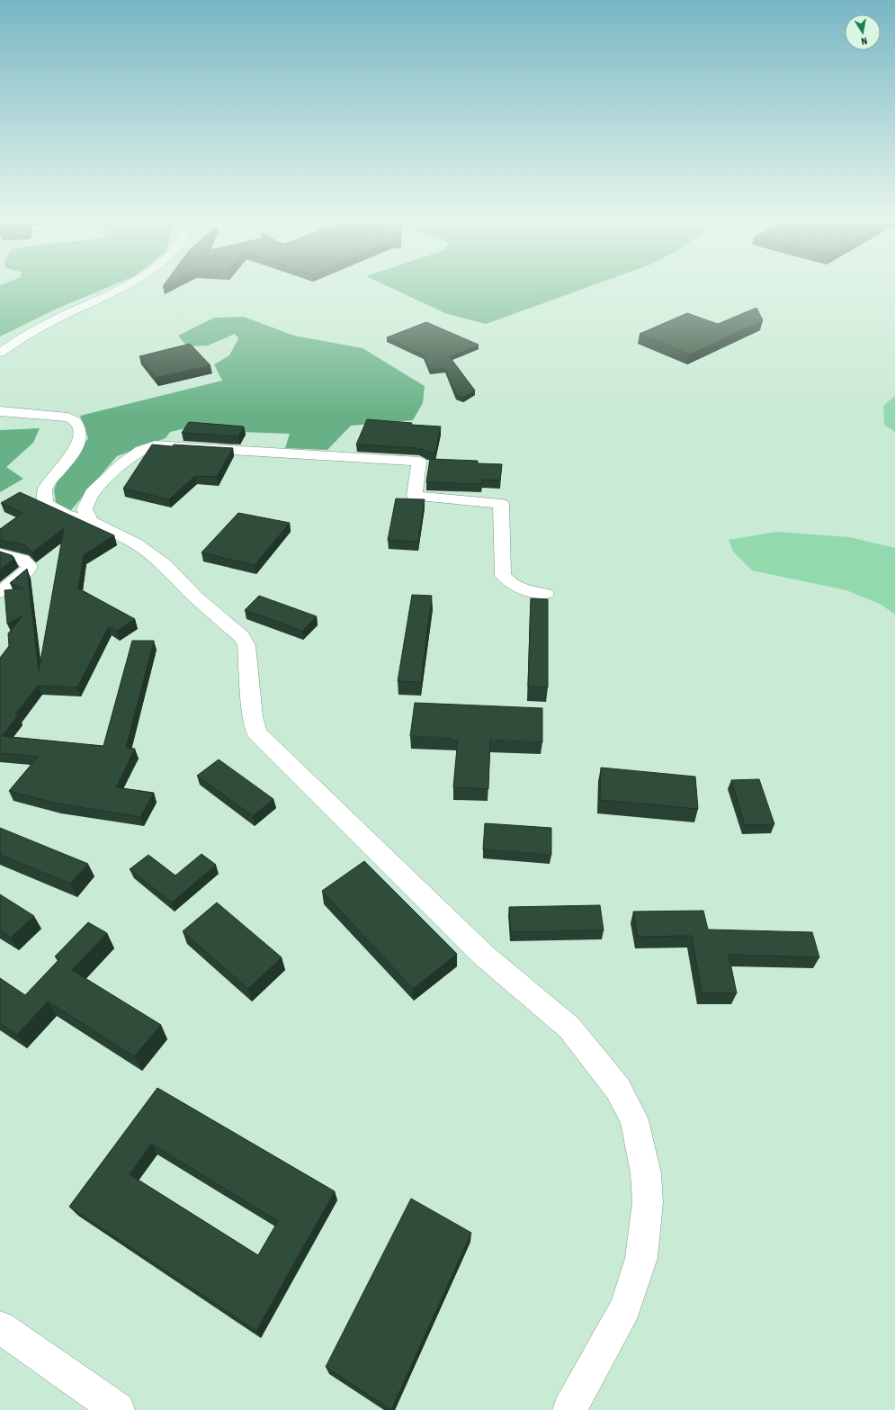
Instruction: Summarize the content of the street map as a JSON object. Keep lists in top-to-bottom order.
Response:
{
  "north": "bottom"
}
